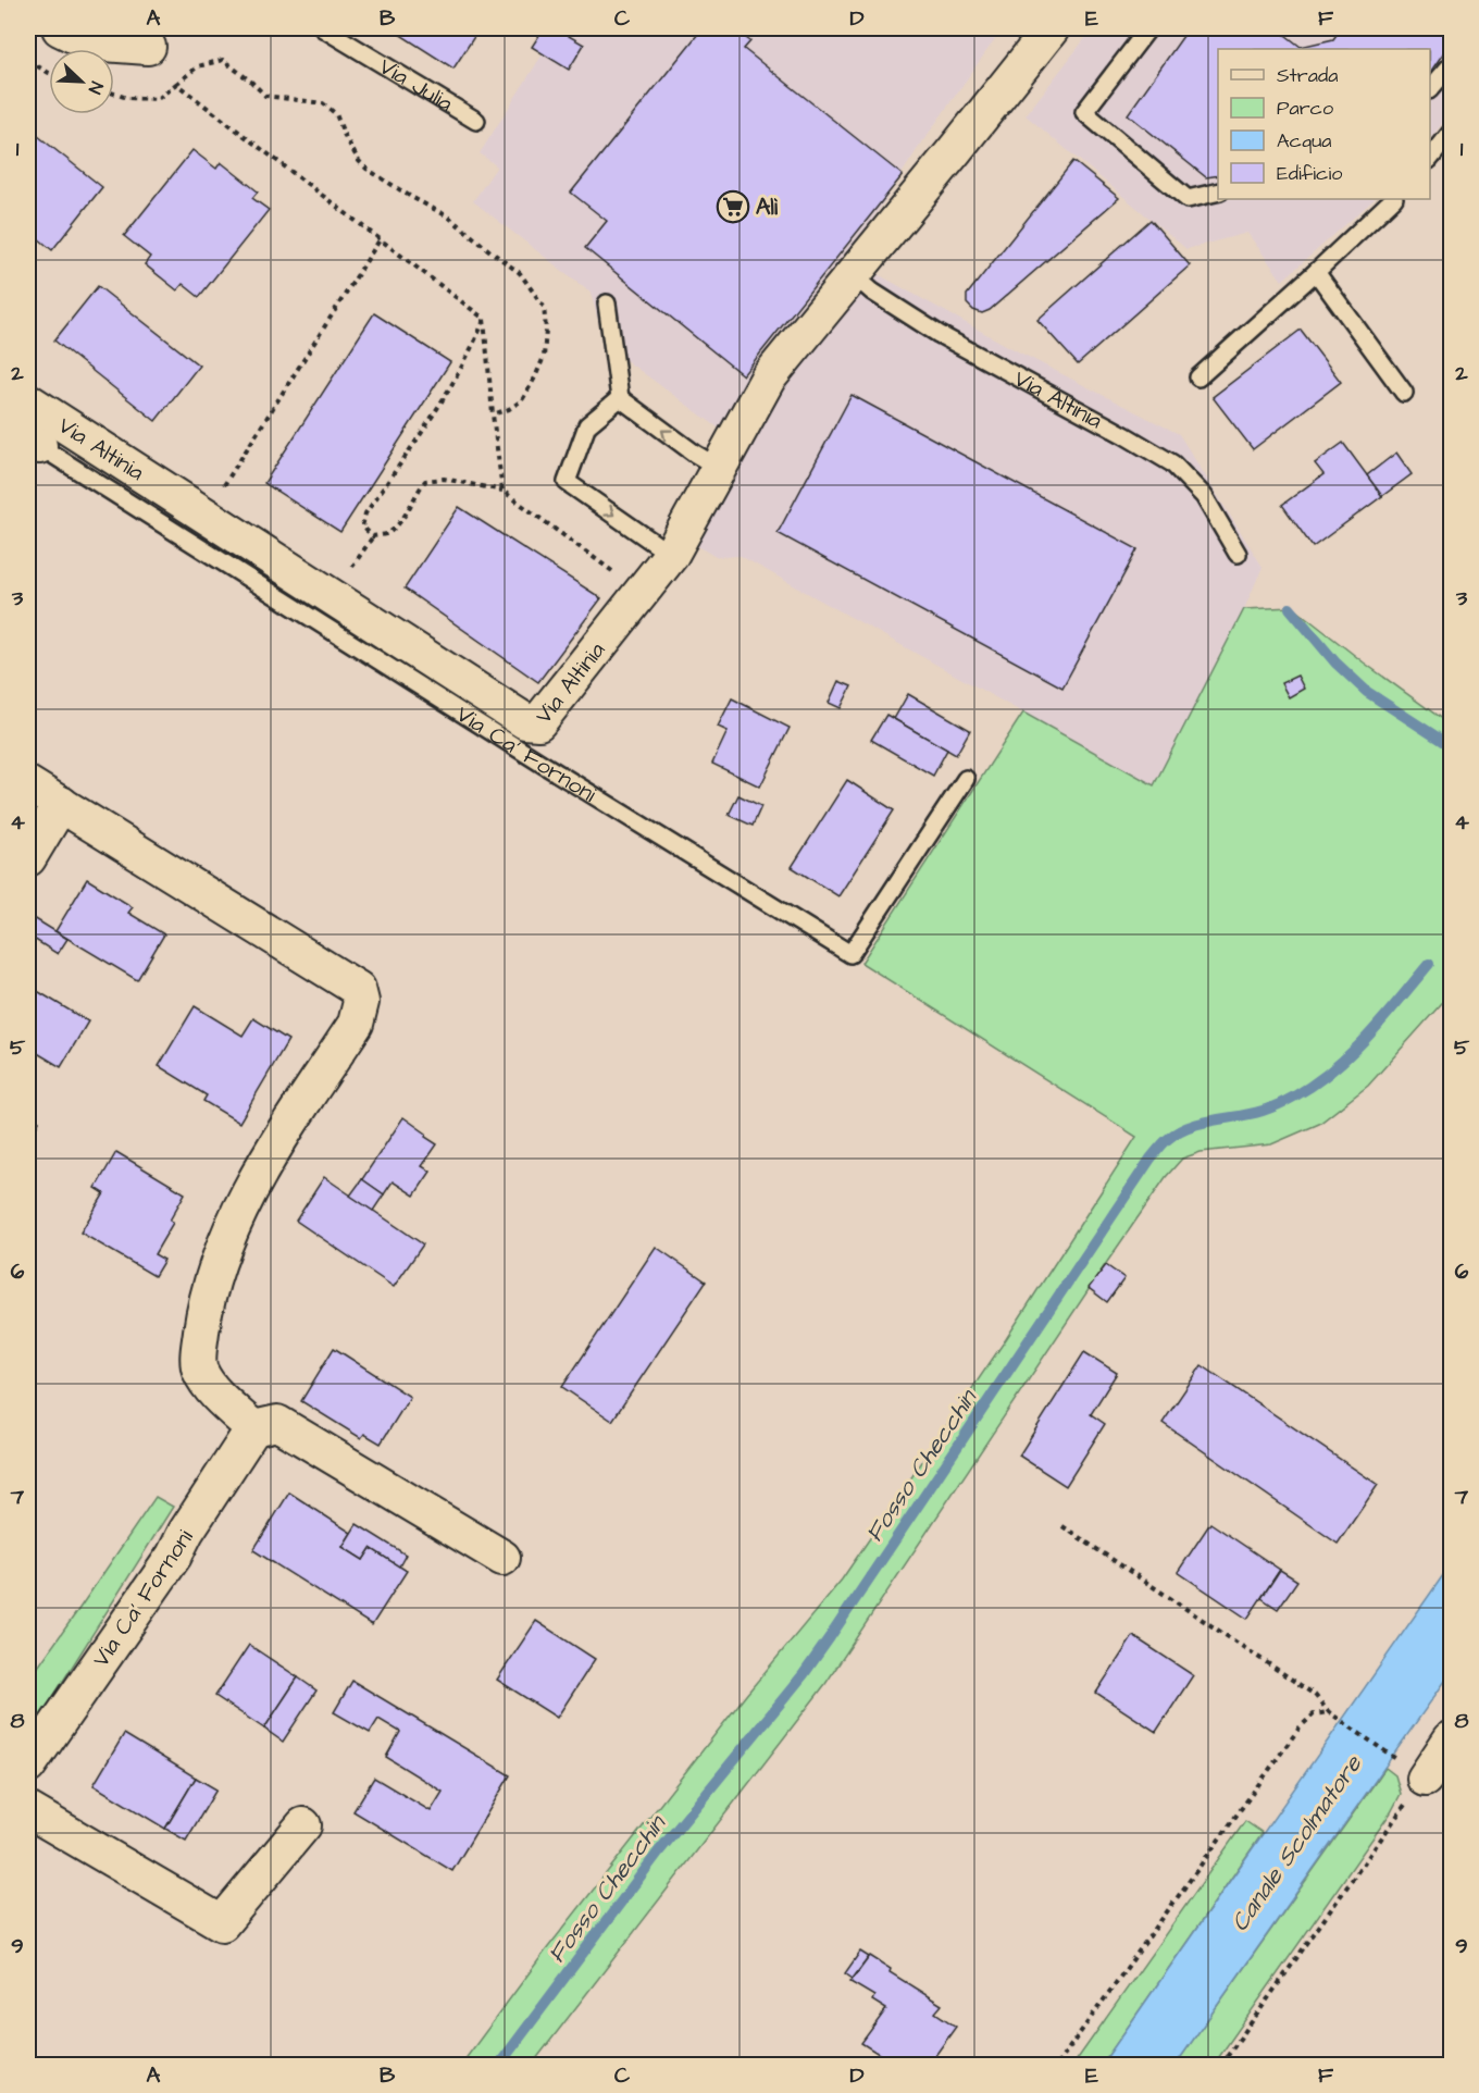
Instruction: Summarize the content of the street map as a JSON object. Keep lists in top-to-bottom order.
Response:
{
  "streets": {
    "street": ["Via Altinia", "Via Ca' Fornoni"],
    "lane": ["Via Julia"]
  },
  "water": ["Fosso Checchin", "Canale Scolmatore"],
  "places": {
    "supermarket": ["Alì"]
  },
  "legend": [
    "Strada",
    "Parco",
    "Acqua",
    "Edificio"
  ],
  "north": "bottom right",
  "grid": {
    "columns": [
      "A",
      "B",
      "C",
      "D",
      "E",
      "F"
    ],
    "rows": [
      "1",
      "2",
      "3",
      "4",
      "5",
      "6",
      "7",
      "8",
      "9"
    ]
  }
}
